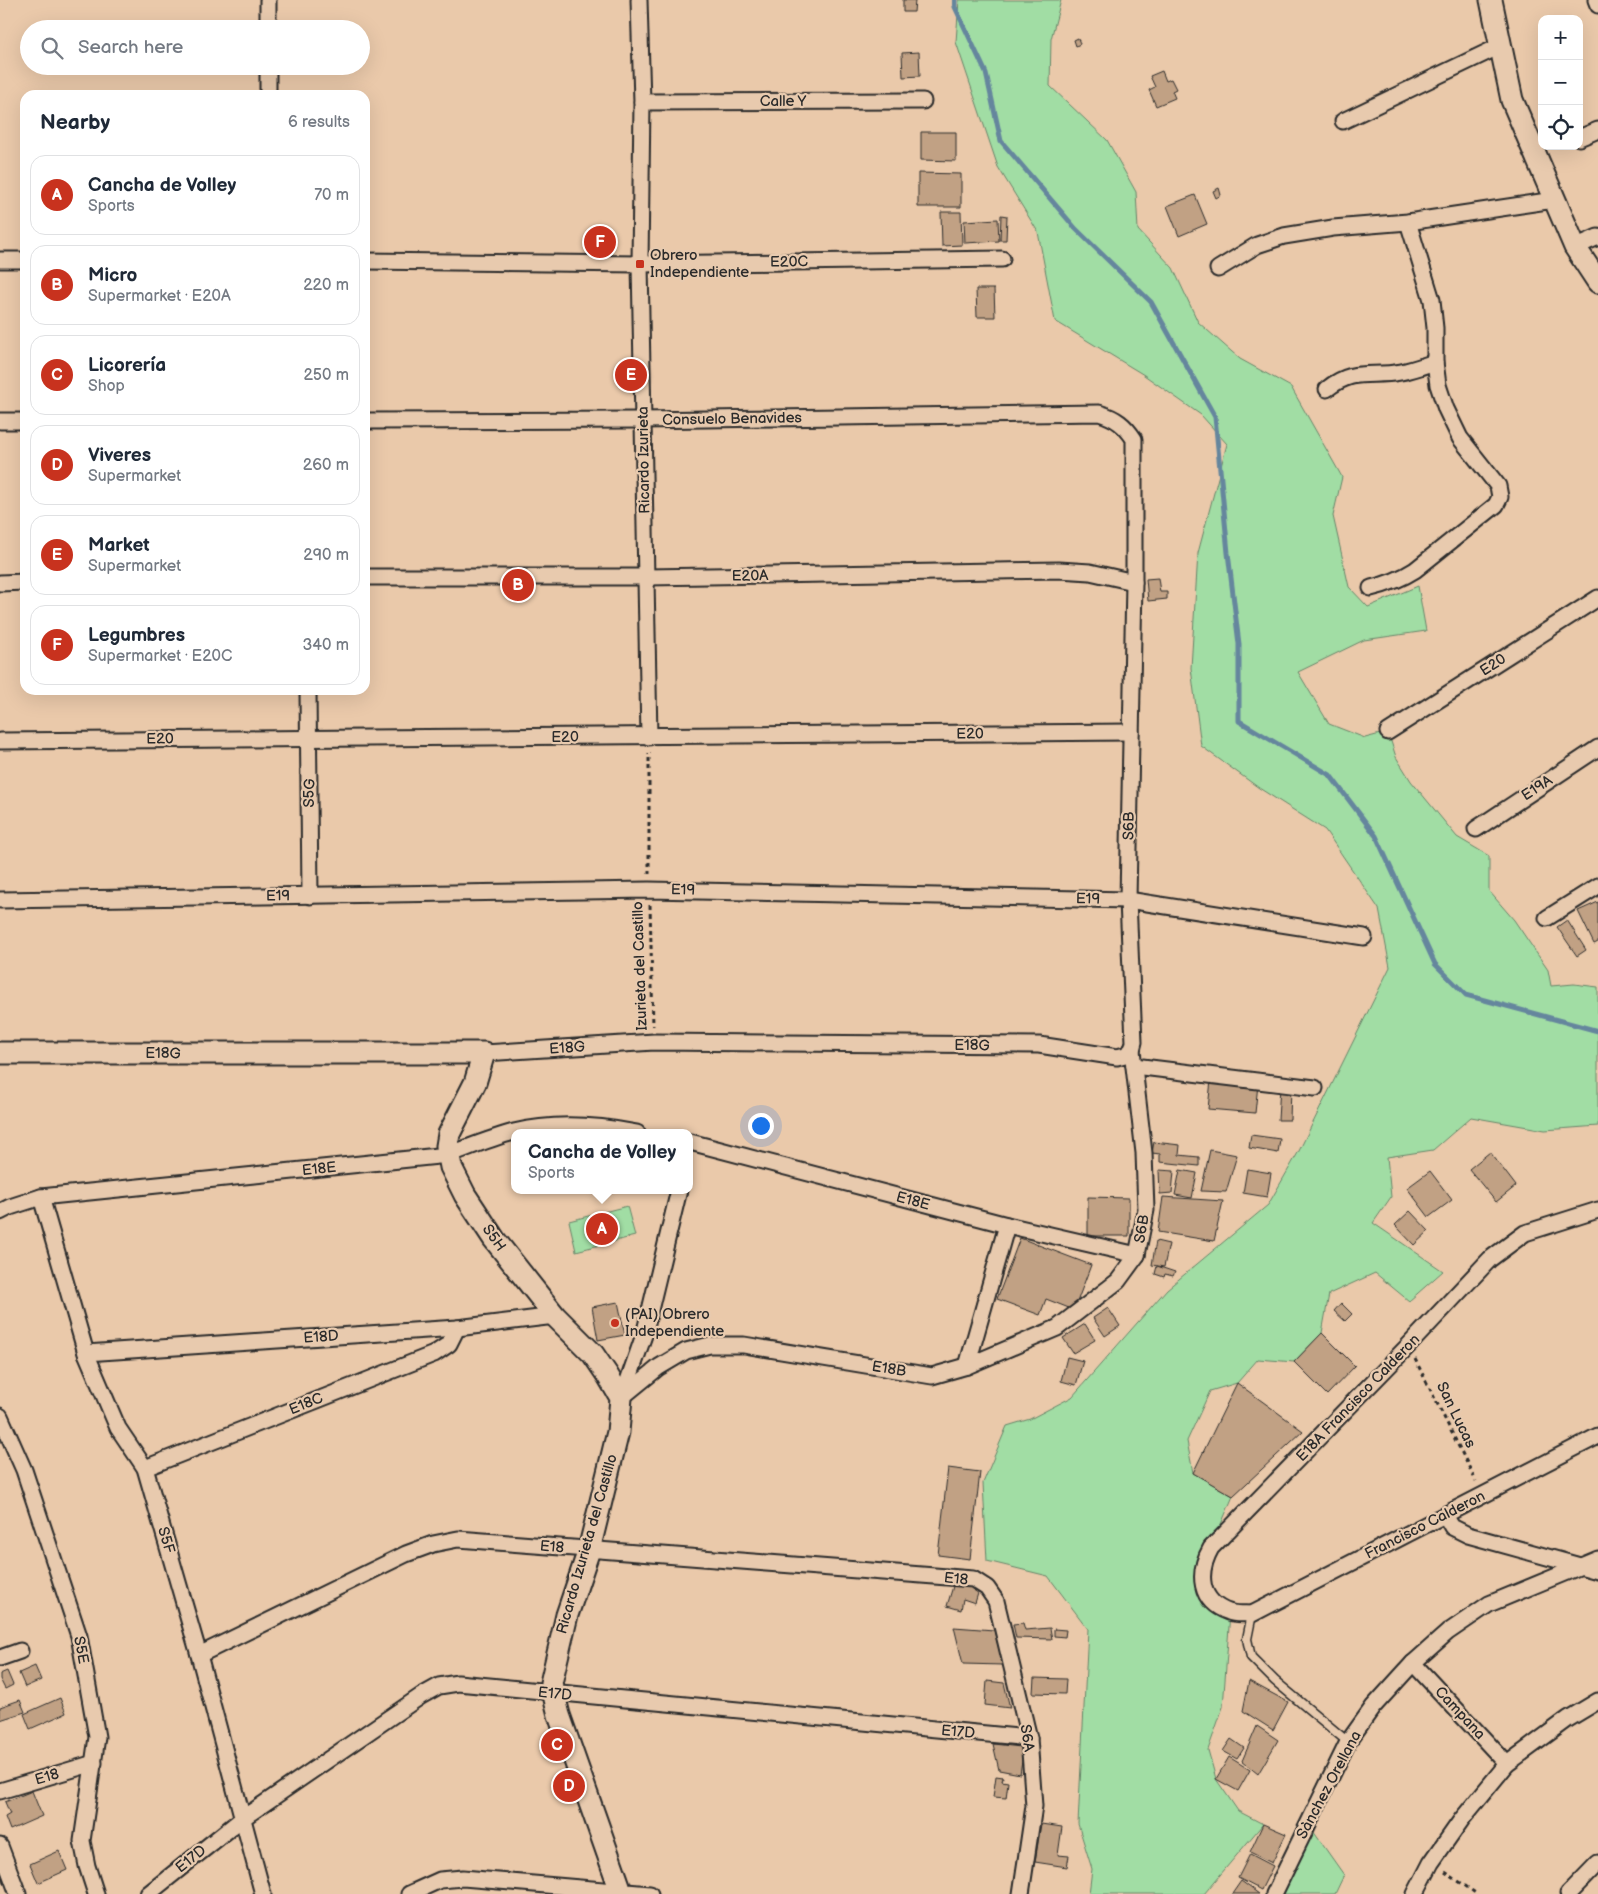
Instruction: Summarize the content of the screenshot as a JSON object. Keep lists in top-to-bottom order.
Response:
{
  "streets": {
    "street": [
      "Calle Y",
      "E20C",
      "Consuelo Benavides",
      "Ricardo Izurieta",
      "E20A",
      "E20",
      "E19A",
      "S5G",
      "S6B",
      "E19",
      "E18G",
      "E18E",
      "S5H",
      "E18D",
      "E18B",
      "E18A Francisco Calderon",
      "E18C",
      "Francisco Calderon",
      "S5F",
      "Ricardo Izurieta del Castillo",
      "E18",
      "S5E",
      "E17D",
      "Campana",
      "S6A",
      "Sànchez Orellana"
    ],
    "path": ["Izurieta del Castillo", "San Lucas"]
  },
  "crossings": [
    ["Calle Y", "Ricardo Izurieta"],
    ["E20C", "Ricardo Izurieta"],
    ["Consuelo Benavides", "Ricardo Izurieta"],
    ["Consuelo Benavides", "S6B"],
    ["Ricardo Izurieta", "E20A"],
    ["Ricardo Izurieta", "E20"],
    ["E20A", "S6B"],
    ["E20", "S5G"],
    ["E20", "S6B"],
    ["S5G", "E19"],
    ["S6B", "E19"],
    ["S6B", "E18G"],
    ["S6B", "E18E"],
    ["S6B", "E18B"],
    ["E19", "Izurieta del Castillo"],
    ["Izurieta del Castillo", "E18G"],
    ["E18G", "S5H"],
    ["E18E", "S5H"],
    ["E18E", "E18B"],
    ["E18E", "S5F"],
    ["S5H", "E18D"],
    ["S5H", "E18B"],
    ["S5H", "Ricardo Izurieta del Castillo"],
    ["E18D", "E18C"],
    ["E18D", "S5F"],
    ["E18B", "Ricardo Izurieta del Castillo"],
    ["E18A Francisco Calderon", "San Lucas"],
    ["E18A Francisco Calderon", "Francisco Calderon"],
    ["E18C", "S5F"],
    ["San Lucas", "Francisco Calderon"],
    ["S5F", "E18"],
    ["S5F", "E17D"],
    ["Ricardo Izurieta del Castillo", "E18"],
    ["Ricardo Izurieta del Castillo", "E17D"],
    ["E18", "S5E"],
    ["E18", "S6A"],
    ["E17D", "S6A"],
    ["Campana", "Sànchez Orellana"]
  ],
  "places": {
    "transit": ["Obrero Independiente"],
    "other": ["(PAI) Obrero Independiente"]
  },
  "page": {
    "map_buttons": ["+", "−"],
    "search": "Search here",
    "heading": ["Nearby", "6 results"],
    "list": [
      {
        "mark": "A",
        "name": "Cancha de Volley",
        "note": "Sports",
        "value": "70 m"
      },
      {
        "mark": "B",
        "name": "Micro",
        "note": "Supermarket · E20A",
        "value": "220 m"
      },
      {
        "mark": "C",
        "name": "Licorería",
        "note": "Shop",
        "value": "250 m"
      },
      {
        "mark": "D",
        "name": "Viveres",
        "note": "Supermarket",
        "value": "260 m"
      },
      {
        "mark": "E",
        "name": "Market",
        "note": "Supermarket",
        "value": "290 m"
      },
      {
        "mark": "F",
        "name": "Legumbres",
        "note": "Supermarket · E20C",
        "value": "340 m"
      }
    ],
    "pins": [
      "F",
      "E",
      "B",
      "A",
      "C",
      "D"
    ],
    "popup": ["Cancha de Volley", "Sports"]
  }
}
